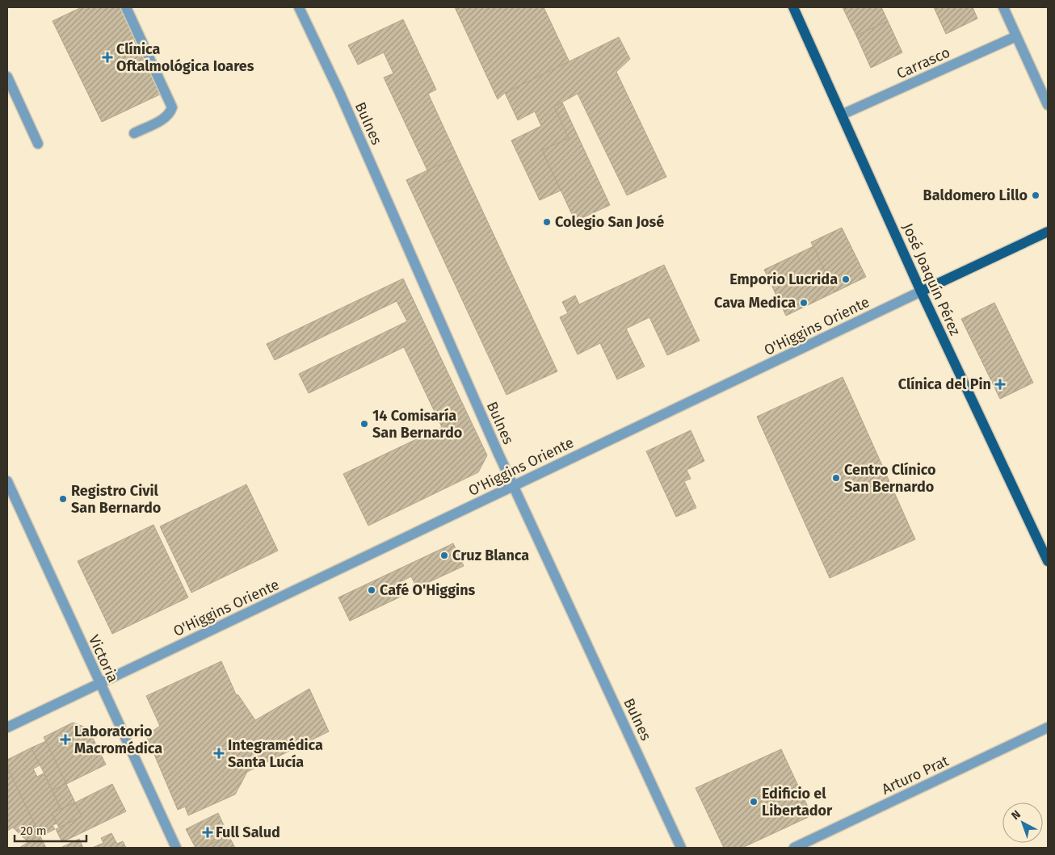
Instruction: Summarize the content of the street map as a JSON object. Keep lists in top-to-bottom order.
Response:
{
  "streets": {
    "main road": ["José Joaquín Pérez", "O'Higgins Oriente"],
    "street": [
      "Carrasco",
      "Bulnes",
      "Victoria",
      "Arturo Prat"
    ]
  },
  "crossings": [
    ["Carrasco", "José Joaquín Pérez"],
    ["Bulnes", "O'Higgins Oriente"],
    ["José Joaquín Pérez", "O'Higgins Oriente"],
    ["O'Higgins Oriente", "Victoria"]
  ],
  "places": {
    "health": [
      "Clínica Oftalmológica Ioares",
      "Clínica del Pin",
      "Laboratorio Macromédica",
      "Integramédica Santa Lucía",
      "Full Salud"
    ],
    "other": [
      "Baldomero Lillo",
      "Colegio San José",
      "Emporio Lucrida",
      "Cava Medica",
      "14 Comisaría San Bernardo",
      "Centro Clínico San Bernardo",
      "Registro Civil San Bernardo",
      "Cruz Blanca",
      "Café O'Higgins",
      "Edificio el Libertador"
    ]
  },
  "scale_bar": "20 m",
  "north": "top left"
}
